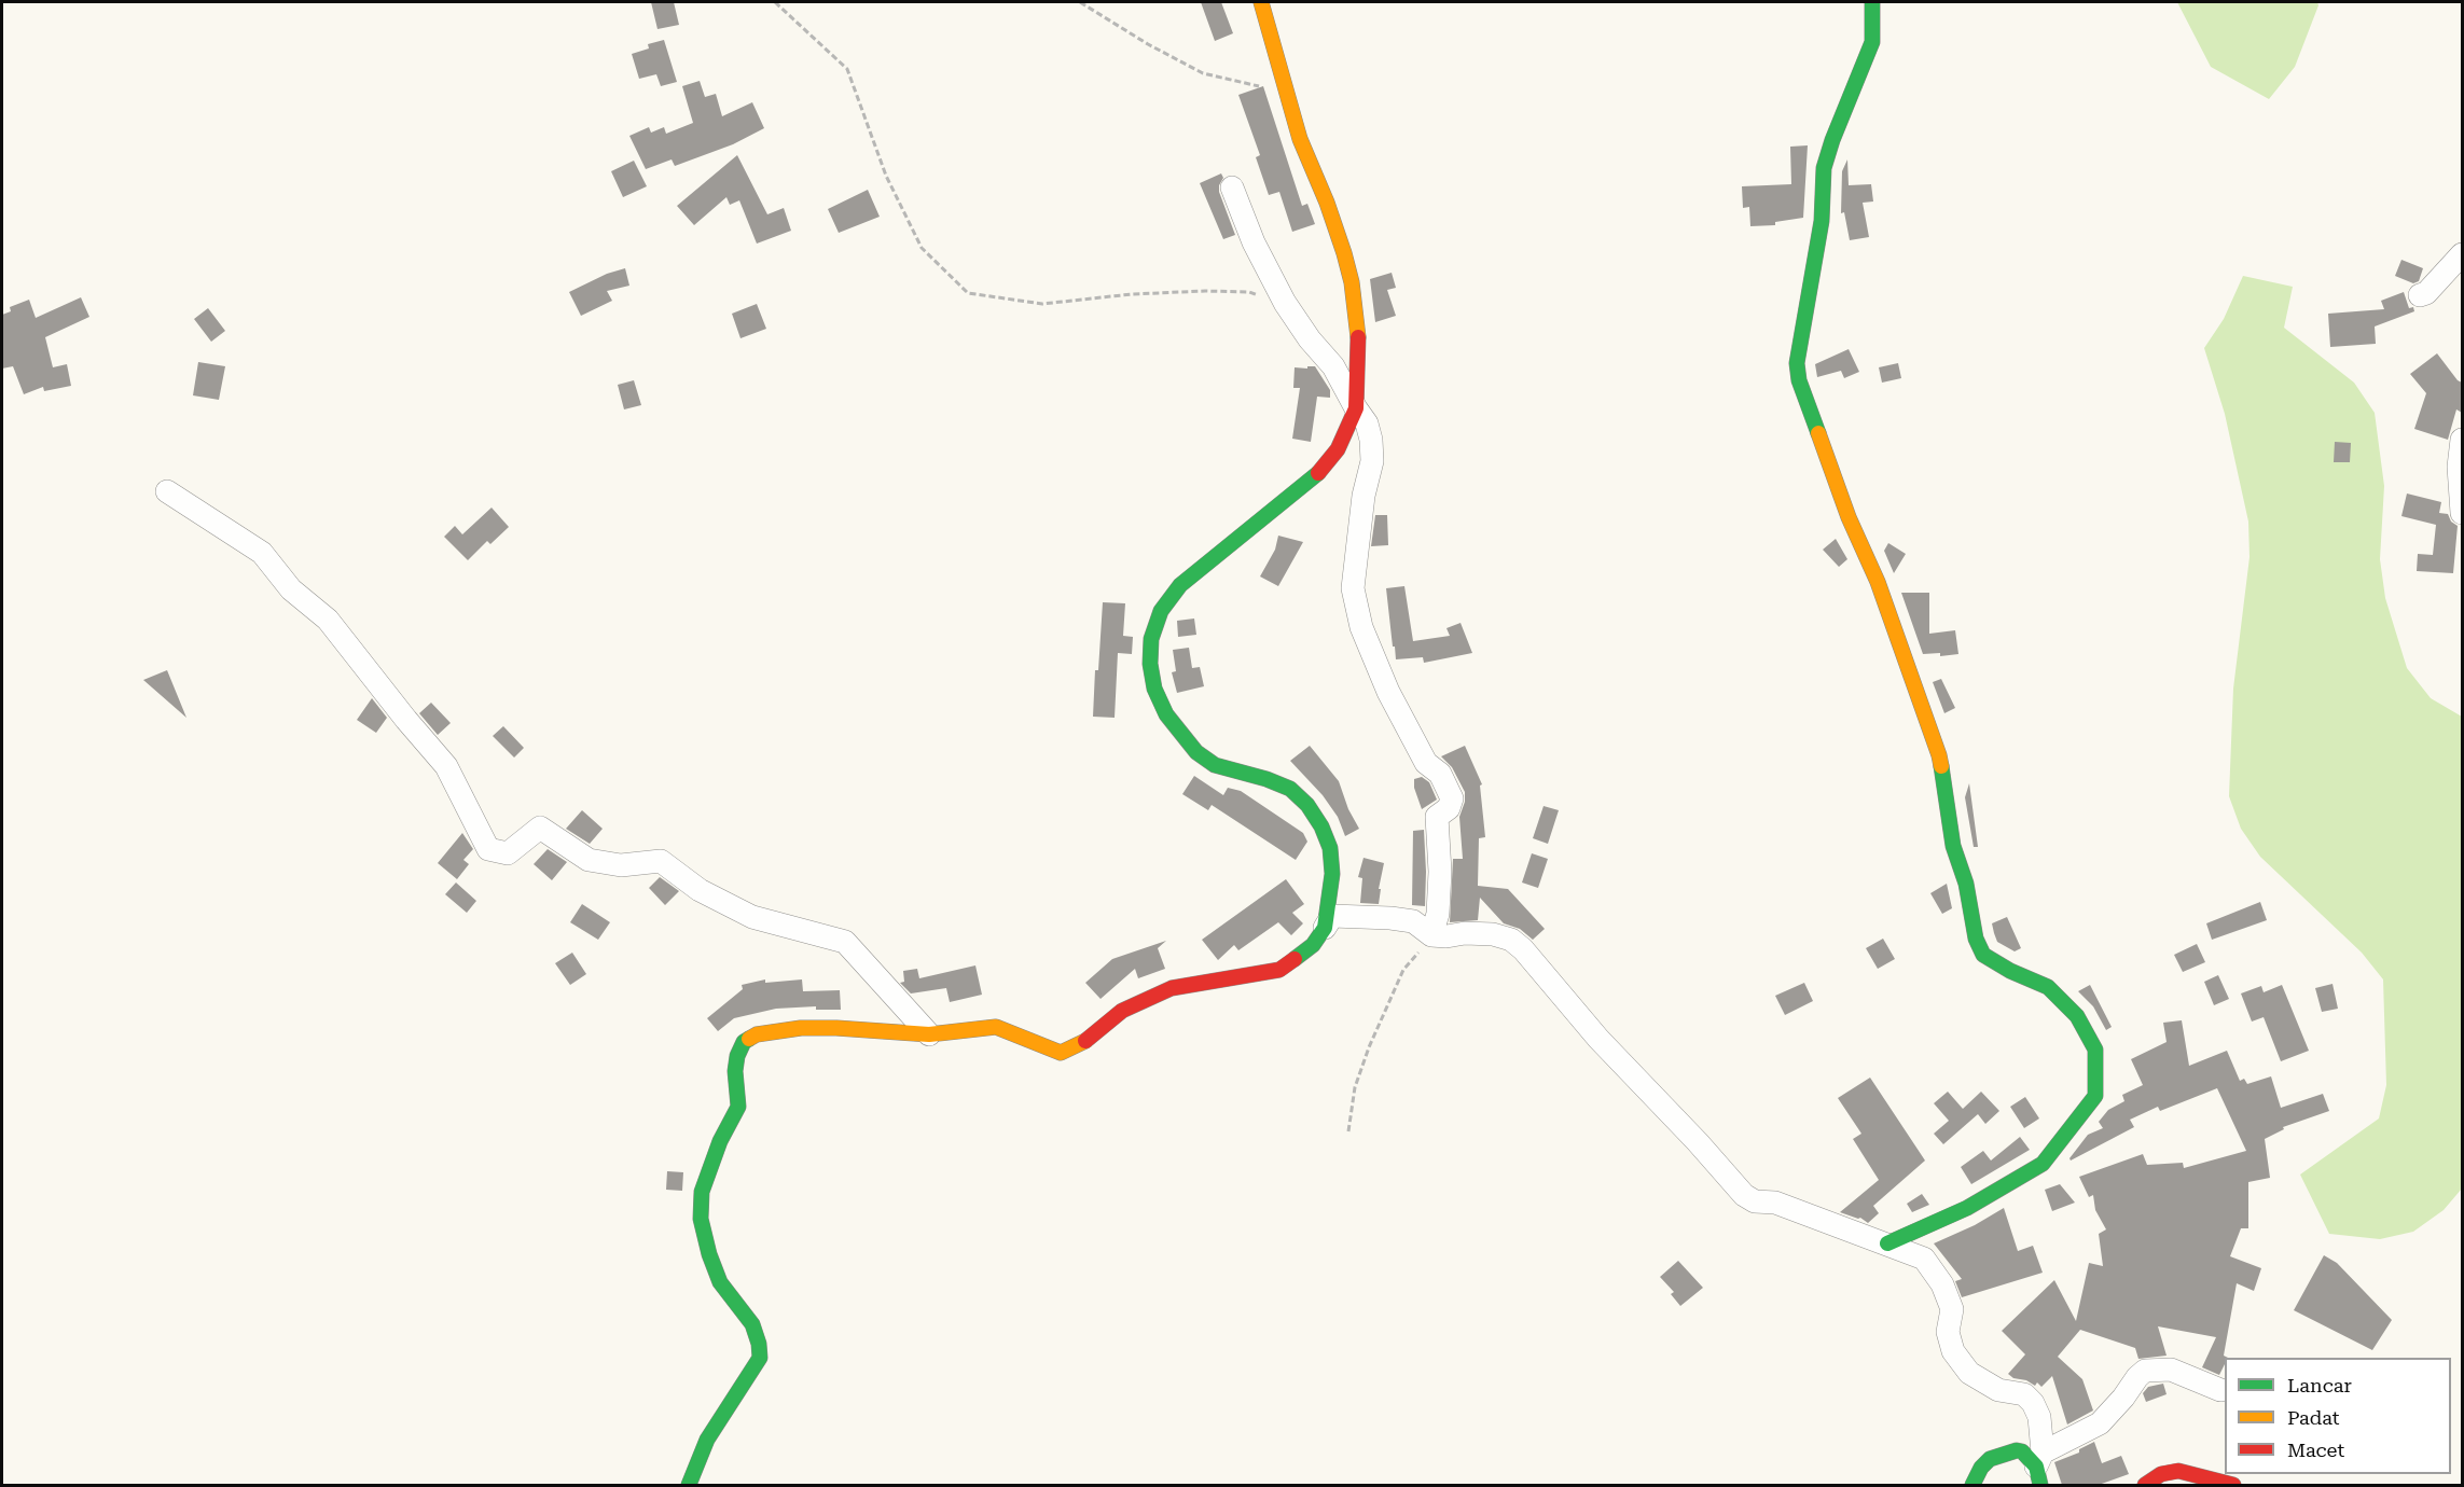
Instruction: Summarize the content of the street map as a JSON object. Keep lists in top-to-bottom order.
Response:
{
  "legend": ["Lancar", "Padat", "Macet"]
}
